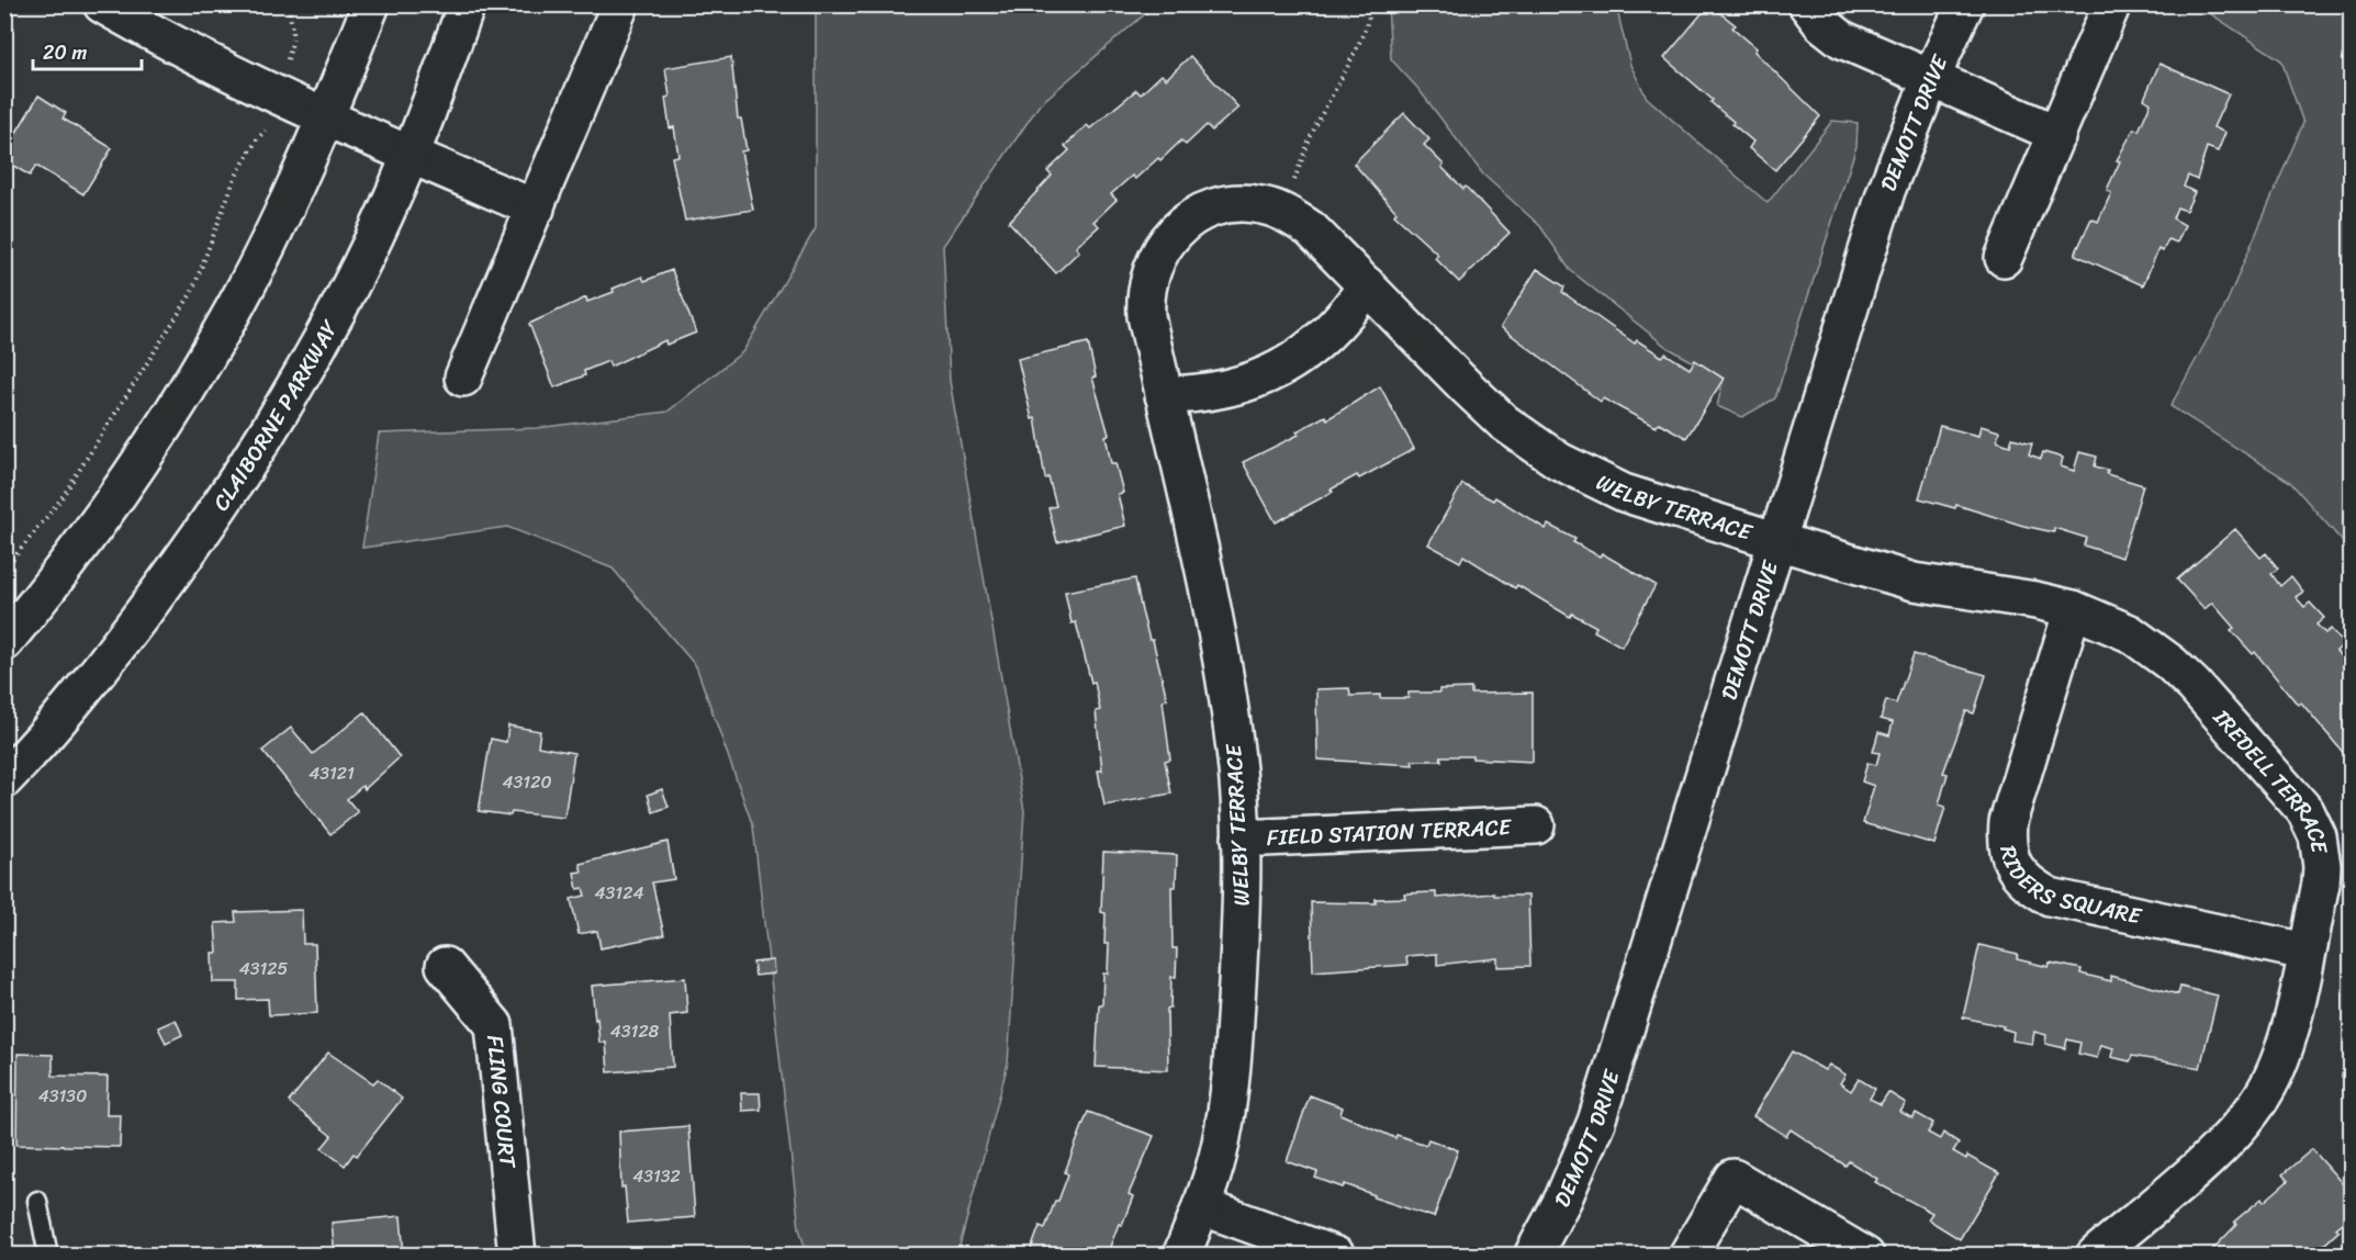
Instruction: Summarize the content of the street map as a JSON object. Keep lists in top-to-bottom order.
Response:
{
  "streets": {
    "street": [
      "DEMOTT DRIVE",
      "CLAIBORNE PARKWAY",
      "WELBY TERRACE",
      "IREDELL TERRACE",
      "FIELD STATION TERRACE",
      "RIDERS SQUARE",
      "FLING COURT"
    ]
  },
  "crossings": [
    ["DEMOTT DRIVE", "WELBY TERRACE"],
    ["DEMOTT DRIVE", "IREDELL TERRACE"],
    ["WELBY TERRACE", "IREDELL TERRACE"],
    ["WELBY TERRACE", "FIELD STATION TERRACE"],
    ["IREDELL TERRACE", "RIDERS SQUARE"]
  ],
  "house_numbers": [
    "43121",
    "43120",
    "43124",
    "43125",
    "43128",
    "43130",
    "43132"
  ],
  "scale_bar": "20 m"
}
